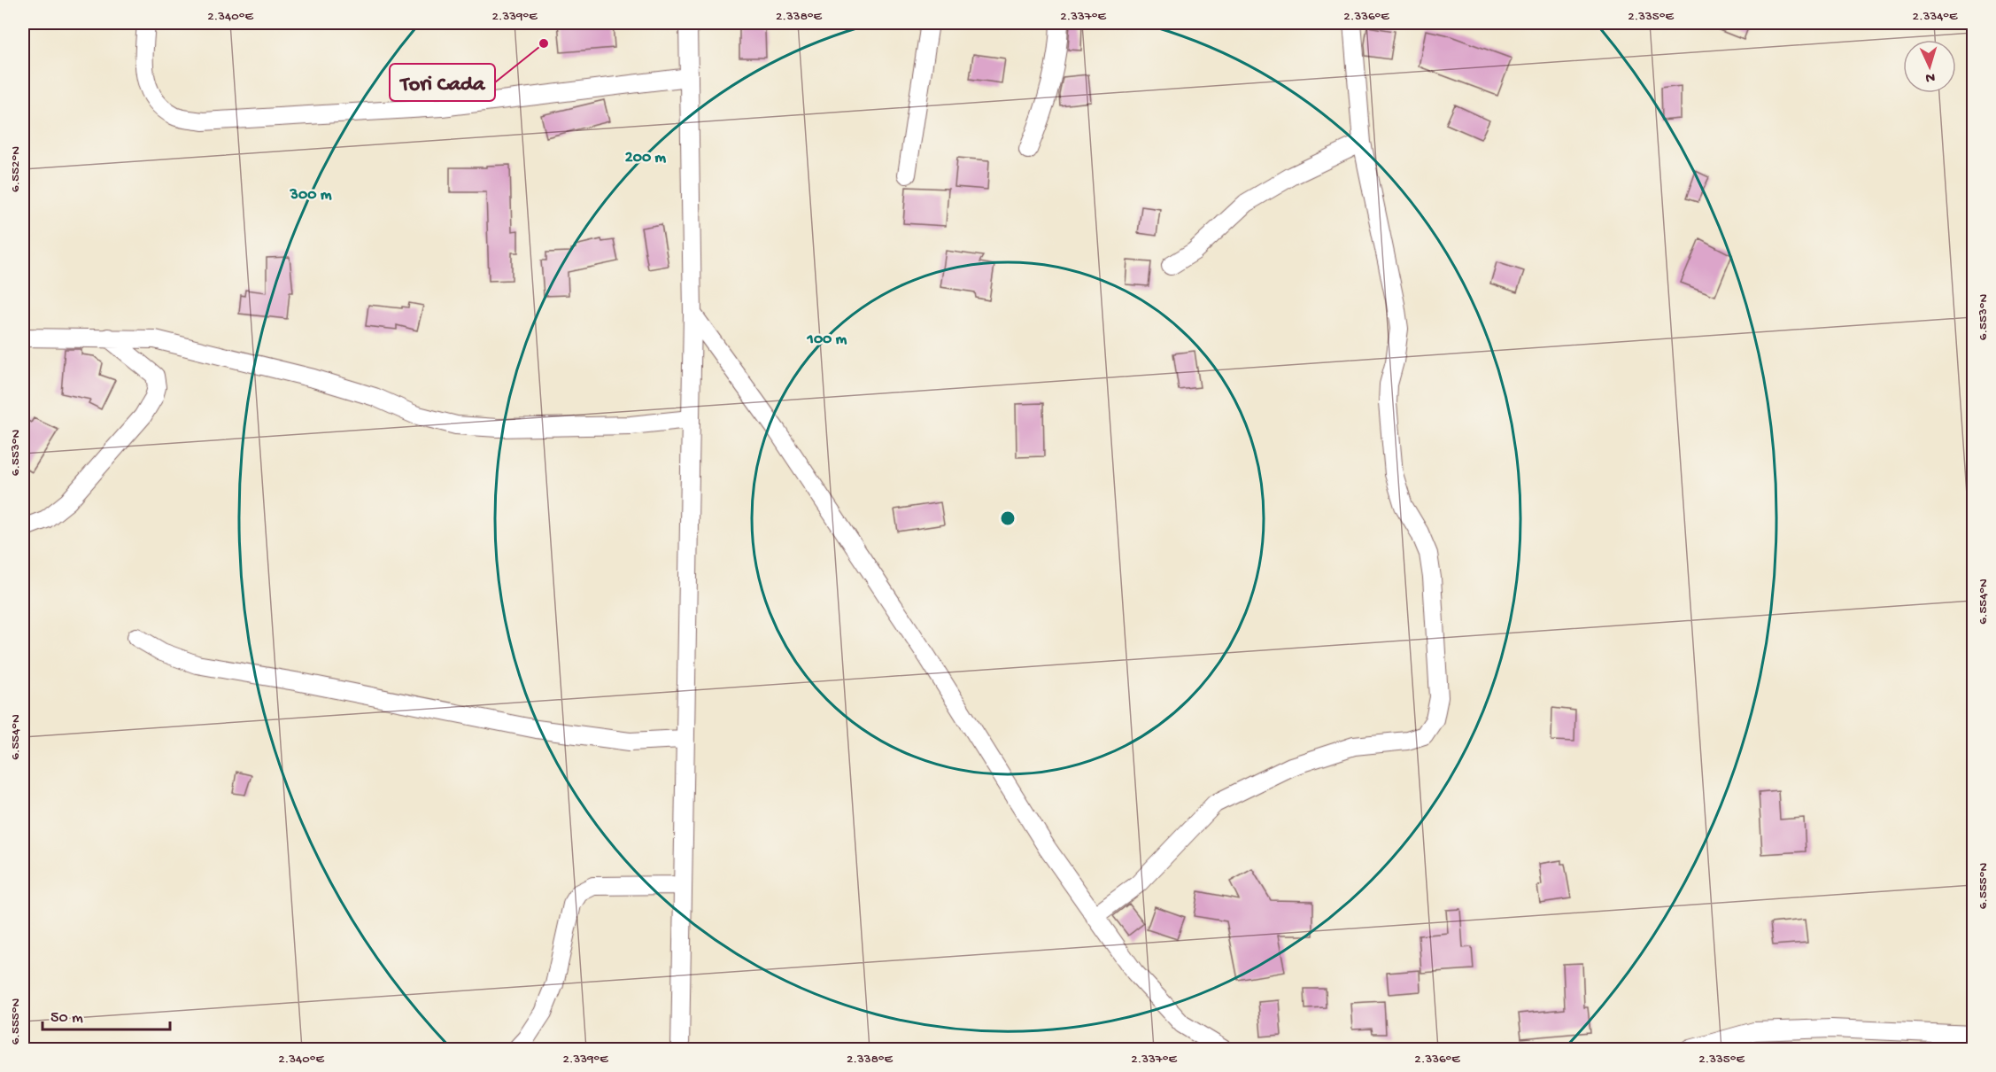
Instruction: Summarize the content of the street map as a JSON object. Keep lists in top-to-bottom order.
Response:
{
  "places": ["Tori Cada"],
  "scale_bar": "50 m",
  "north": "bottom",
  "coordinates": [
    "2.340°E",
    "2.339°E",
    "2.338°E",
    "2.337°E",
    "2.336°E",
    "2.335°E",
    "2.334°E",
    "6.552°N",
    "6.553°N",
    "6.554°N",
    "6.555°N"
  ],
  "rings": ["200 m", "300 m", "100 m"]
}
